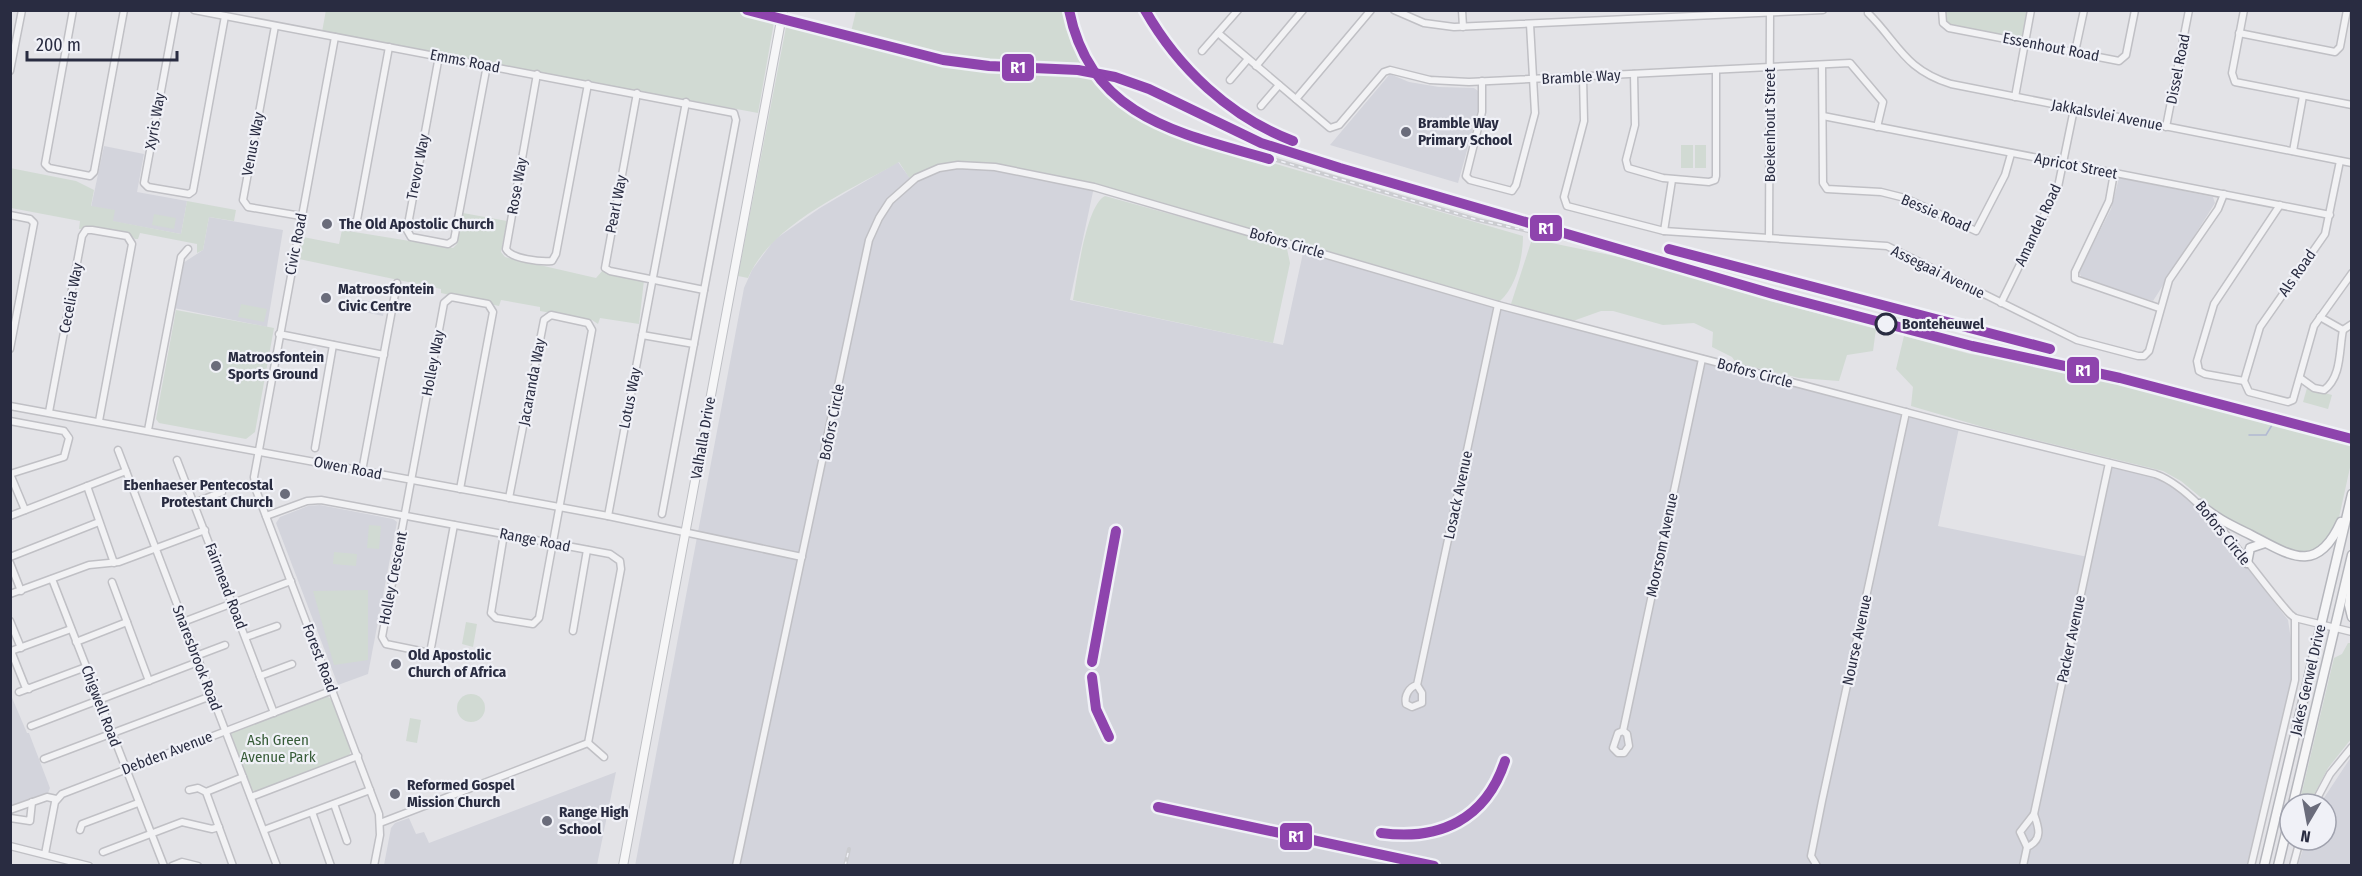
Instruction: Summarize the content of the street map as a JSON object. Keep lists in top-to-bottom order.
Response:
{
  "streets": {
    "highway": ["Jakes Gerwel Drive"],
    "main road": ["Valhalla Drive"],
    "street": [
      "Essenhout Road",
      "Emms Road",
      "Dissel Road",
      "Bramble Way",
      "Jakkalsvlei Avenue",
      "Xyris Way",
      "Boekenhout Street",
      "Venus Way",
      "Apricot Street",
      "Trevor Way",
      "Rose Way",
      "Pearl Way",
      "Bessie Road",
      "Amandel Road",
      "Bofors Circle",
      "Civic Road",
      "Assegaai Avenue",
      "Als Road",
      "Cecelia Way",
      "Holley Way",
      "Jacaranda Way",
      "Lotus Way",
      "Owen Road",
      "Losack Avenue",
      "Range Road",
      "Moorsom Avenue",
      "Holley Crescent",
      "Fairmead Road",
      "Packer Avenue",
      "Nourse Avenue",
      "Snaresbrook Road",
      "Forest Road",
      "Chigwell Road",
      "Debden Avenue"
    ]
  },
  "crossings": [
    ["Emms Road", "Xyris Way"],
    ["Emms Road", "Venus Way"],
    ["Emms Road", "Trevor Way"],
    ["Emms Road", "Rose Way"],
    ["Emms Road", "Pearl Way"],
    ["Emms Road", "Civic Road"],
    ["Emms Road", "Lotus Way"],
    ["Dissel Road", "Jakkalsvlei Avenue"],
    ["Bramble Way", "Boekenhout Street"],
    ["Bramble Way", "Apricot Street"],
    ["Bramble Way", "Bessie Road"],
    ["Bramble Way", "Assegaai Avenue"],
    ["Jakkalsvlei Avenue", "Amandel Road"],
    ["Jakkalsvlei Avenue", "Als Road"],
    ["Boekenhout Street", "Assegaai Avenue"],
    ["Venus Way", "Civic Road"],
    ["Apricot Street", "Bessie Road"],
    ["Apricot Street", "Amandel Road"],
    ["Apricot Street", "Assegaai Avenue"],
    ["Apricot Street", "Als Road"],
    ["Pearl Way", "Lotus Way"],
    ["Amandel Road", "Assegaai Avenue"],
    ["Bofors Circle", "Owen Road"],
    ["Bofors Circle", "Losack Avenue"],
    ["Bofors Circle", "Moorsom Avenue"],
    ["Bofors Circle", "Packer Avenue"],
    ["Bofors Circle", "Nourse Avenue"],
    ["Civic Road", "Owen Road"],
    ["Civic Road", "Forest Road"],
    ["Cecelia Way", "Owen Road"],
    ["Holley Way", "Owen Road"],
    ["Holley Way", "Holley Crescent"],
    ["Jacaranda Way", "Owen Road"],
    ["Lotus Way", "Owen Road"],
    ["Valhalla Drive", "Owen Road"],
    ["Owen Road", "Holley Crescent"],
    ["Owen Road", "Forest Road"],
    ["Range Road", "Holley Crescent"],
    ["Range Road", "Forest Road"],
    ["Fairmead Road", "Debden Avenue"],
    ["Snaresbrook Road", "Debden Avenue"],
    ["Forest Road", "Debden Avenue"],
    ["Chigwell Road", "Debden Avenue"]
  ],
  "parks": ["Ash Green Avenue Park"],
  "places": [
    "Bramble Way Primary School",
    "The Old Apostolic Church",
    "Matroosfontein Civic Centre",
    "Bonteheuwel",
    "Matroosfontein Sports Ground",
    "Ebenhaeser Pentecostal Protestant Church",
    "Old Apostolic Church of Africa",
    "Reformed Gospel Mission Church",
    "Range High School"
  ],
  "lines": ["transit line R1"],
  "scale_bar": "200 m",
  "north": "bottom"
}
